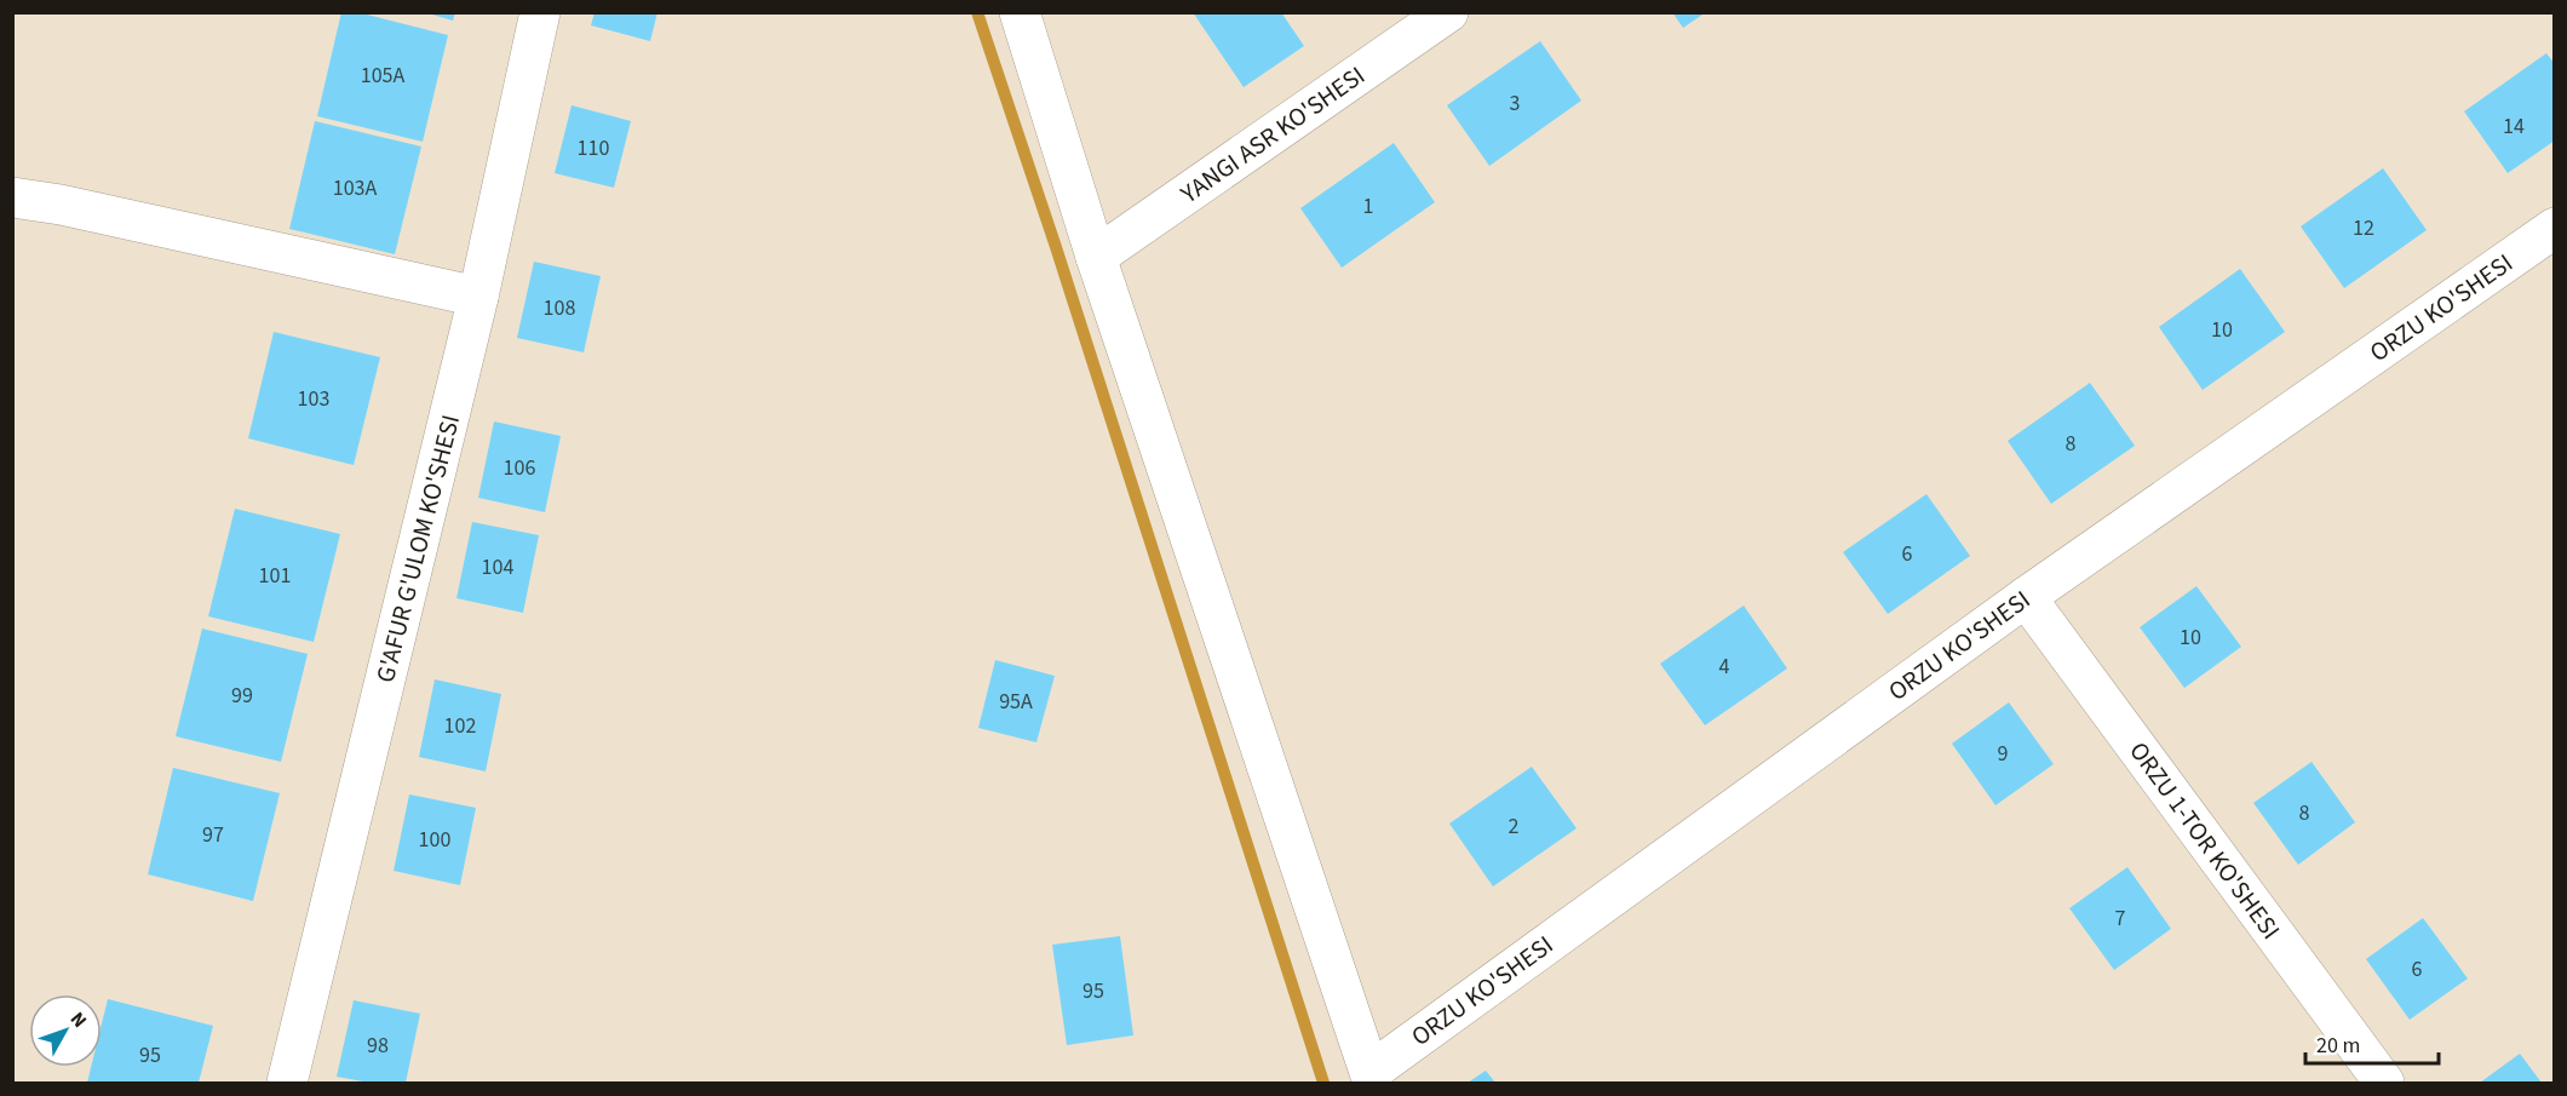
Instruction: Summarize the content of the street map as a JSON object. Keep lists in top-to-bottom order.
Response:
{
  "streets": {
    "street": [
      "YANGI ASR KO'SHESI",
      "ORZU KO'SHESI",
      "G'AFUR G'ULOM KO'SHESI",
      "ORZU 1-TOR KO'SHESI"
    ]
  },
  "crossings": [
    ["ORZU KO'SHESI", "ORZU 1-TOR KO'SHESI"]
  ],
  "house_numbers": [
    "105A",
    "3",
    "14",
    "110",
    "103A",
    "1",
    "12",
    "108",
    "10",
    "103",
    "8",
    "106",
    "6",
    "104",
    "101",
    "10",
    "4",
    "99",
    "95A",
    "102",
    "9",
    "8",
    "2",
    "97",
    "100",
    "7",
    "6",
    "95",
    "98",
    "95"
  ],
  "scale_bar": "20 m",
  "north": "top right"
}
